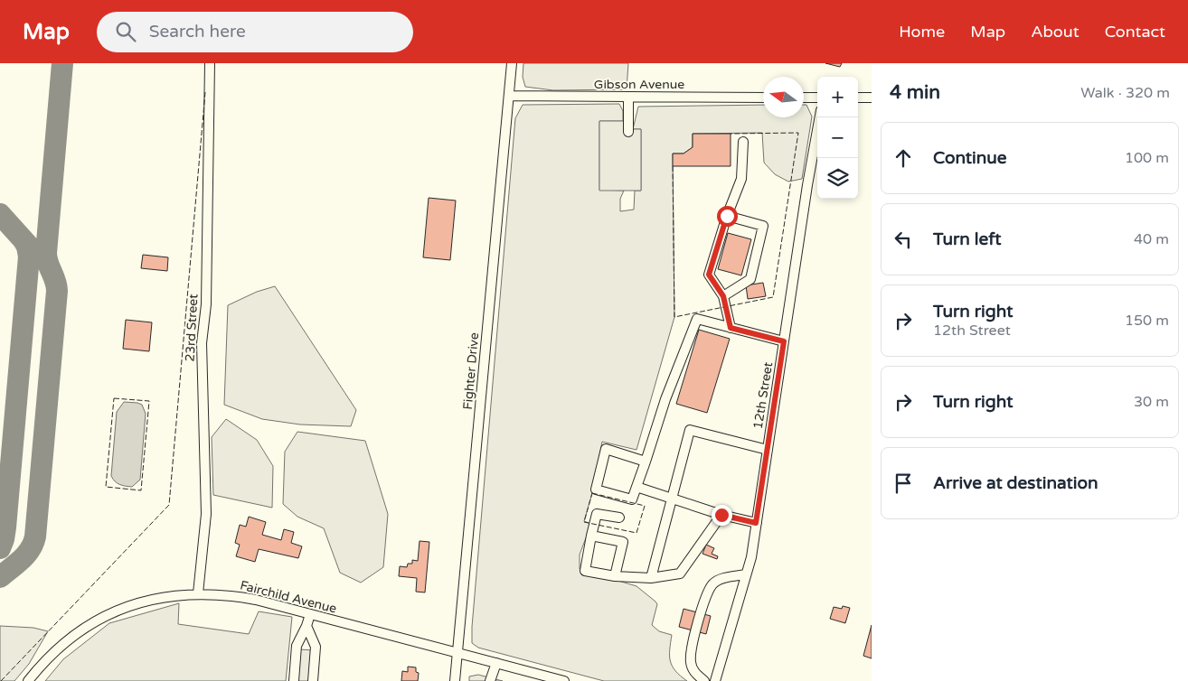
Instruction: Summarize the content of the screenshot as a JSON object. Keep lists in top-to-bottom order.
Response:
{
  "streets": {
    "street": [
      "Gibson Avenue",
      "23rd Street",
      "Fighter Drive",
      "12th Street",
      "Fairchild Avenue"
    ]
  },
  "crossings": [
    ["Gibson Avenue", "Fighter Drive"],
    ["23rd Street", "Fairchild Avenue"],
    ["Fighter Drive", "Fairchild Avenue"]
  ],
  "north": "left",
  "page": {
    "header": "Map",
    "search": "Search here",
    "nav": [
      "Home",
      "Map",
      "About",
      "Contact"
    ],
    "heading": ["4 min", "Walk · 320 m"],
    "map_buttons": ["+", "−"],
    "list": [
      ["Continue", "100 m"],
      ["Turn left", "40 m"],
      ["Turn right", "12th Street", "150 m"],
      ["Turn right", "30 m"],
      "Arrive at destination"
    ]
  }
}
